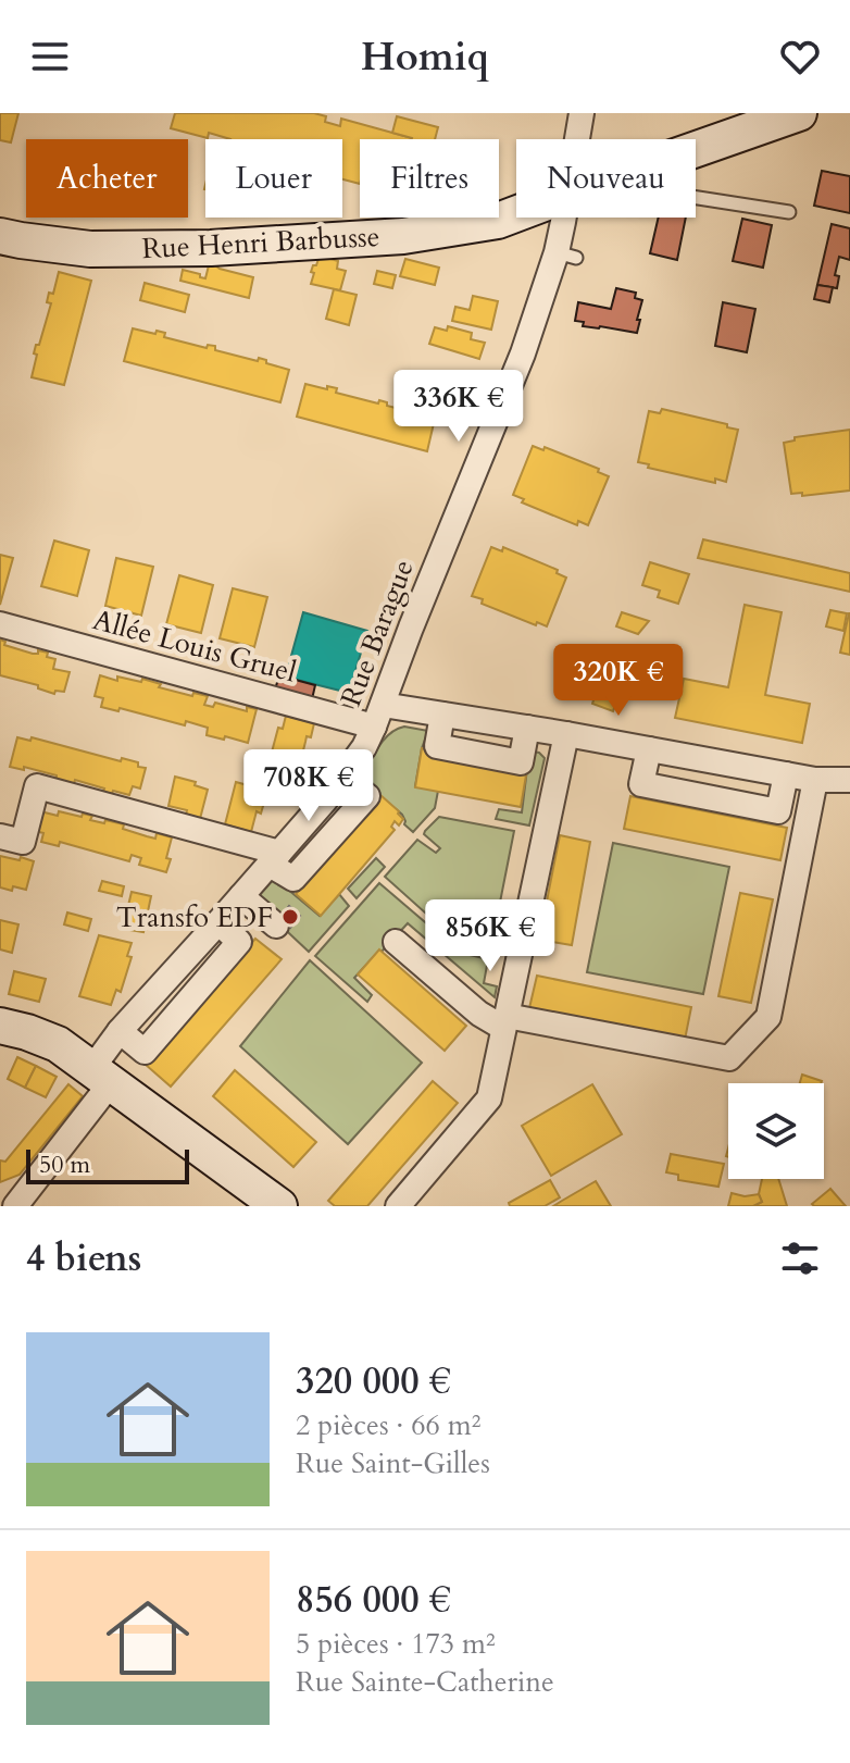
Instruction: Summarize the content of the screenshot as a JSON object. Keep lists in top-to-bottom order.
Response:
{
  "streets": {
    "main road": ["Rue Henri Barbusse"],
    "street": ["Rue Barague", "Allée Louis Gruel"]
  },
  "crossings": [
    ["Rue Barague", "Allée Louis Gruel"]
  ],
  "places": ["Transfo EDF"],
  "scale_bar": "50 m",
  "page": {
    "header": "Homiq",
    "chip": [
      "Acheter",
      "Louer",
      "Filtres",
      "Nouveau"
    ],
    "price": [
      "336K €",
      "320K €",
      "708K €",
      "856K €"
    ],
    "scale": "50 m",
    "heading": "4 biens",
    "list": [
      {
        "name": "320 000 €",
        "note": "2 pièces · 66 m² · Rue Saint-Gilles"
      },
      {
        "name": "856 000 €",
        "note": "5 pièces · 173 m² · Rue Sainte-Catherine"
      }
    ]
  }
}
